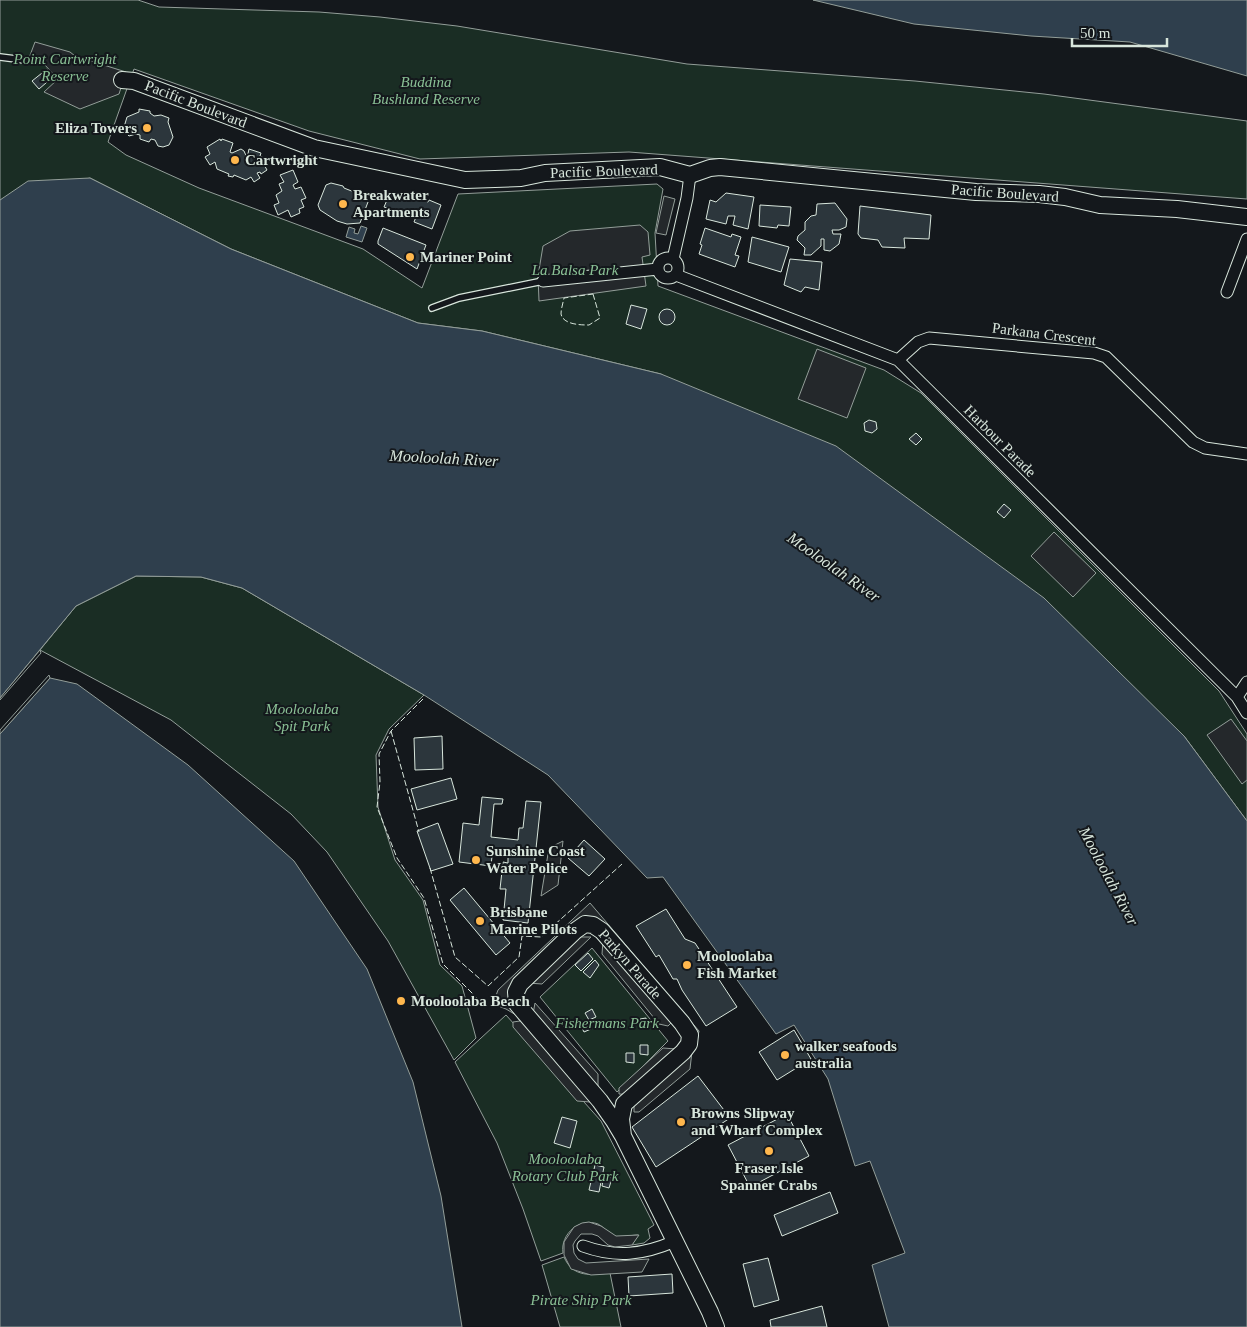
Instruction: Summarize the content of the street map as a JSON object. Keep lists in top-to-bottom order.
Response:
{
  "streets": {
    "street": [
      "Pacific Boulevard",
      "Parkana Crescent",
      "Harbour Parade",
      "Parkyn Parade"
    ]
  },
  "crossings": [
    ["Parkana Crescent", "Harbour Parade"]
  ],
  "water": ["Mooloolah River"],
  "parks": [
    "Point Cartwright Reserve",
    "Buddina Bushland Reserve",
    "La Balsa Park",
    "Mooloolaba Spit Park",
    "Fishermans Park",
    "Mooloolaba Rotary Club Park",
    "Pirate Ship Park"
  ],
  "places": [
    "Eliza Towers",
    "Cartwright",
    "Breakwater Apartments",
    "Mariner Point",
    "Sunshine Coast Water Police",
    "Brisbane Marine Pilots",
    "Mooloolaba Fish Market",
    "Mooloolaba Beach",
    "walker seafoods australia",
    "Browns Slipway and Wharf Complex",
    "Fraser Isle Spanner Crabs"
  ],
  "scale_bar": "50 m"
}
